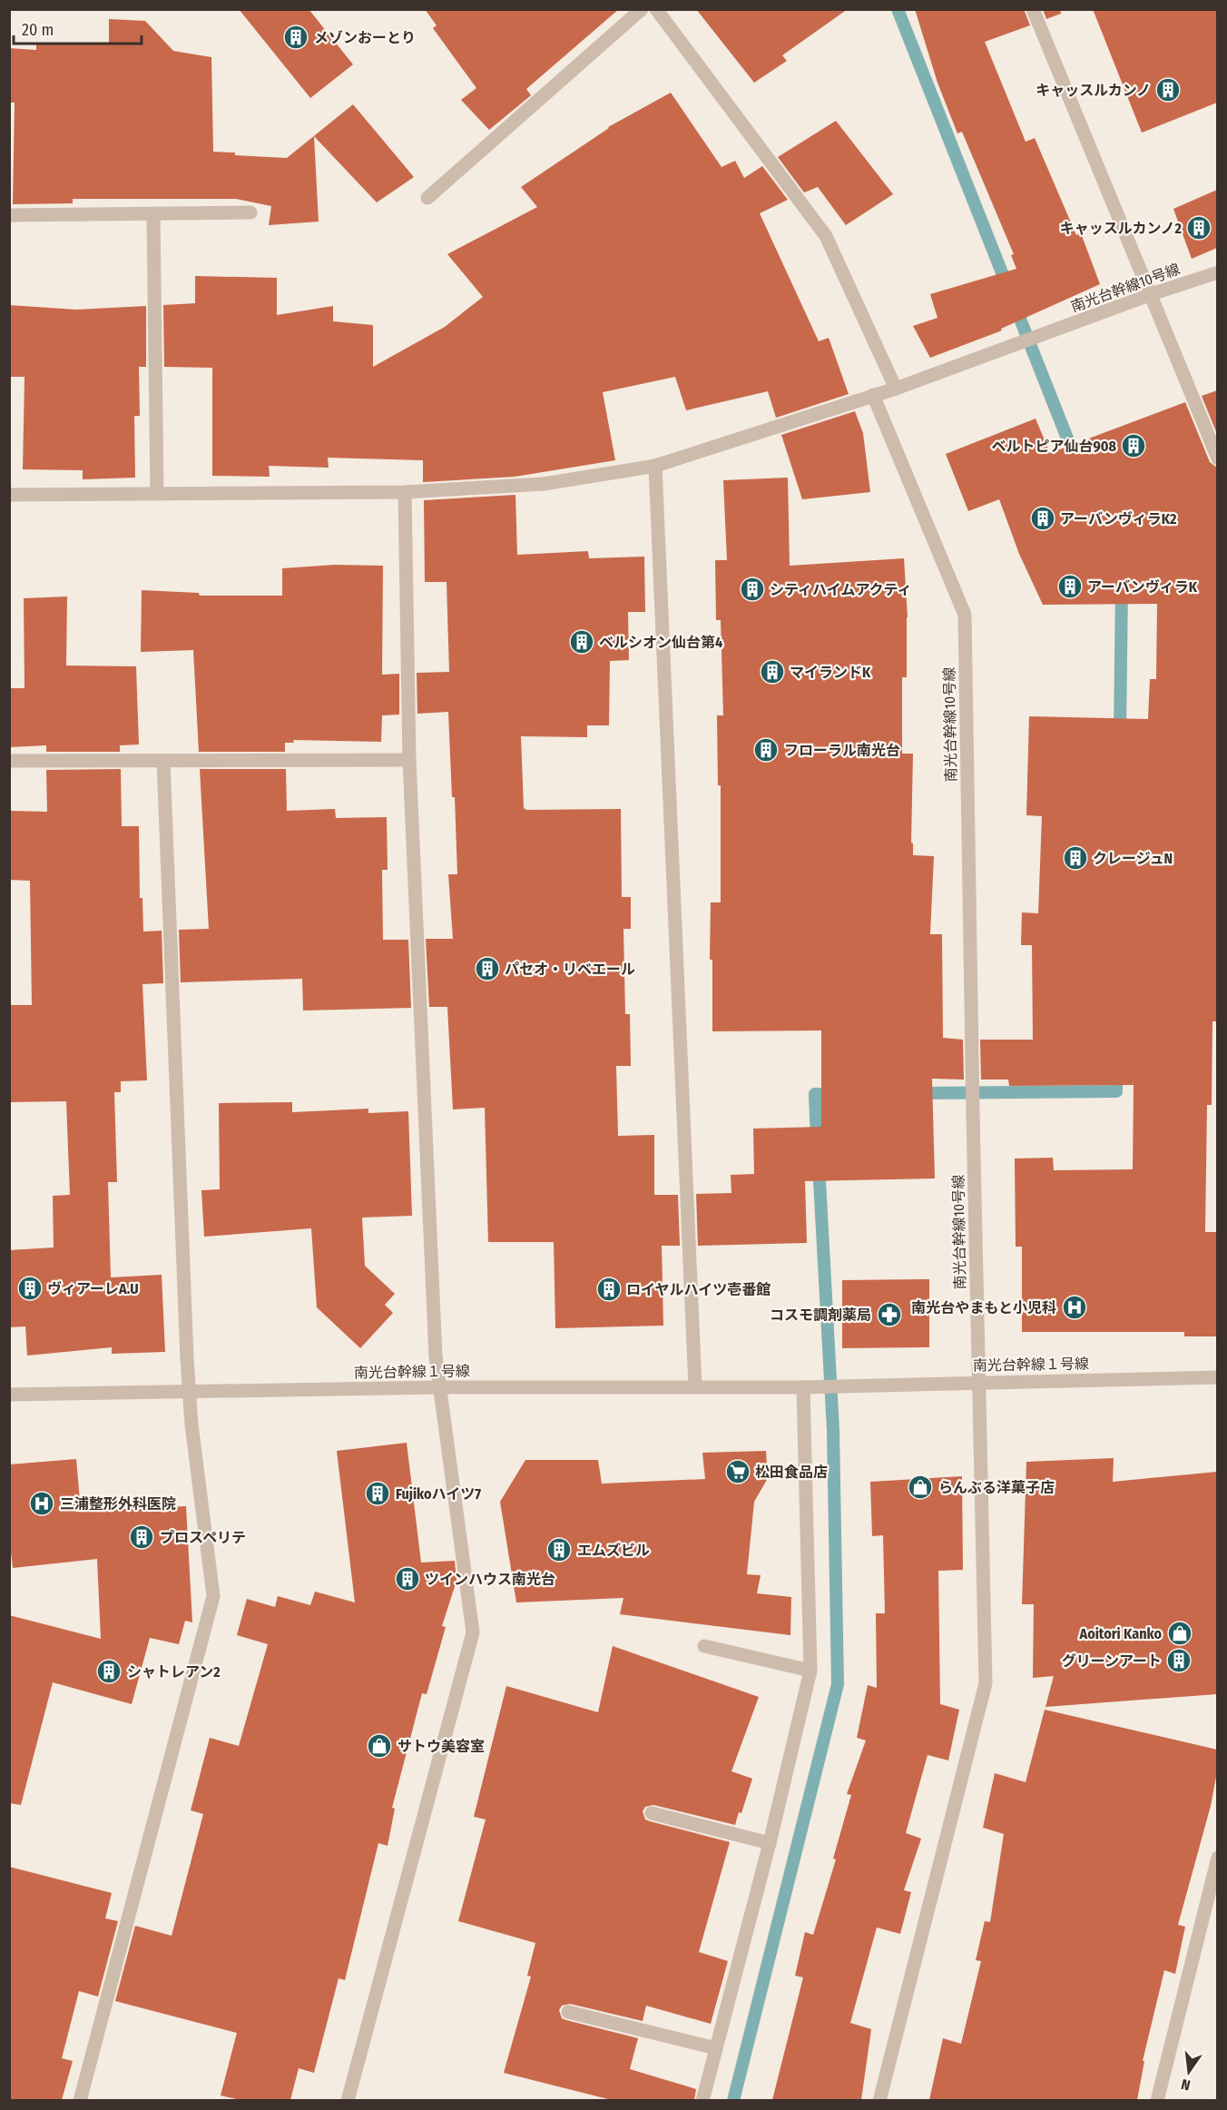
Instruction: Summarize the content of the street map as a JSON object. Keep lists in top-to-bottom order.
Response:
{
  "streets": {
    "street": ["南光台幹線10号線", "南光台幹線１号線"]
  },
  "crossings": [
    ["南光台幹線10号線", "南光台幹線１号線"]
  ],
  "places": {
    "building": [
      "メゾンおーとり",
      "キャッスルカンノ",
      "キャッスルカンノ2",
      "ベルトピア仙台908",
      "アーバンヴィラK2",
      "アーバンヴィラK",
      "シティハイムアクティ",
      "ベルシオン仙台第4",
      "マイランドK",
      "フローラル南光台",
      "クレージュN",
      "パセオ・リベエール",
      "ヴィアーレA.U",
      "ロイヤルハイツ壱番館",
      "Fujikoハイツ7",
      "プロスペリテ",
      "エムズビル",
      "ツインハウス南光台",
      "グリーンアート",
      "シャトレアン2"
    ],
    "hospital": ["南光台やまもと小児科", "三浦整形外科医院"],
    "pharmacy": ["コスモ調剤薬局"],
    "supermarket": ["松田食品店"],
    "shop": ["らんぶる洋菓子店", "Aoitori Kanko", "サトウ美容室"]
  },
  "scale_bar": "20 m",
  "north": "bottom"
}
